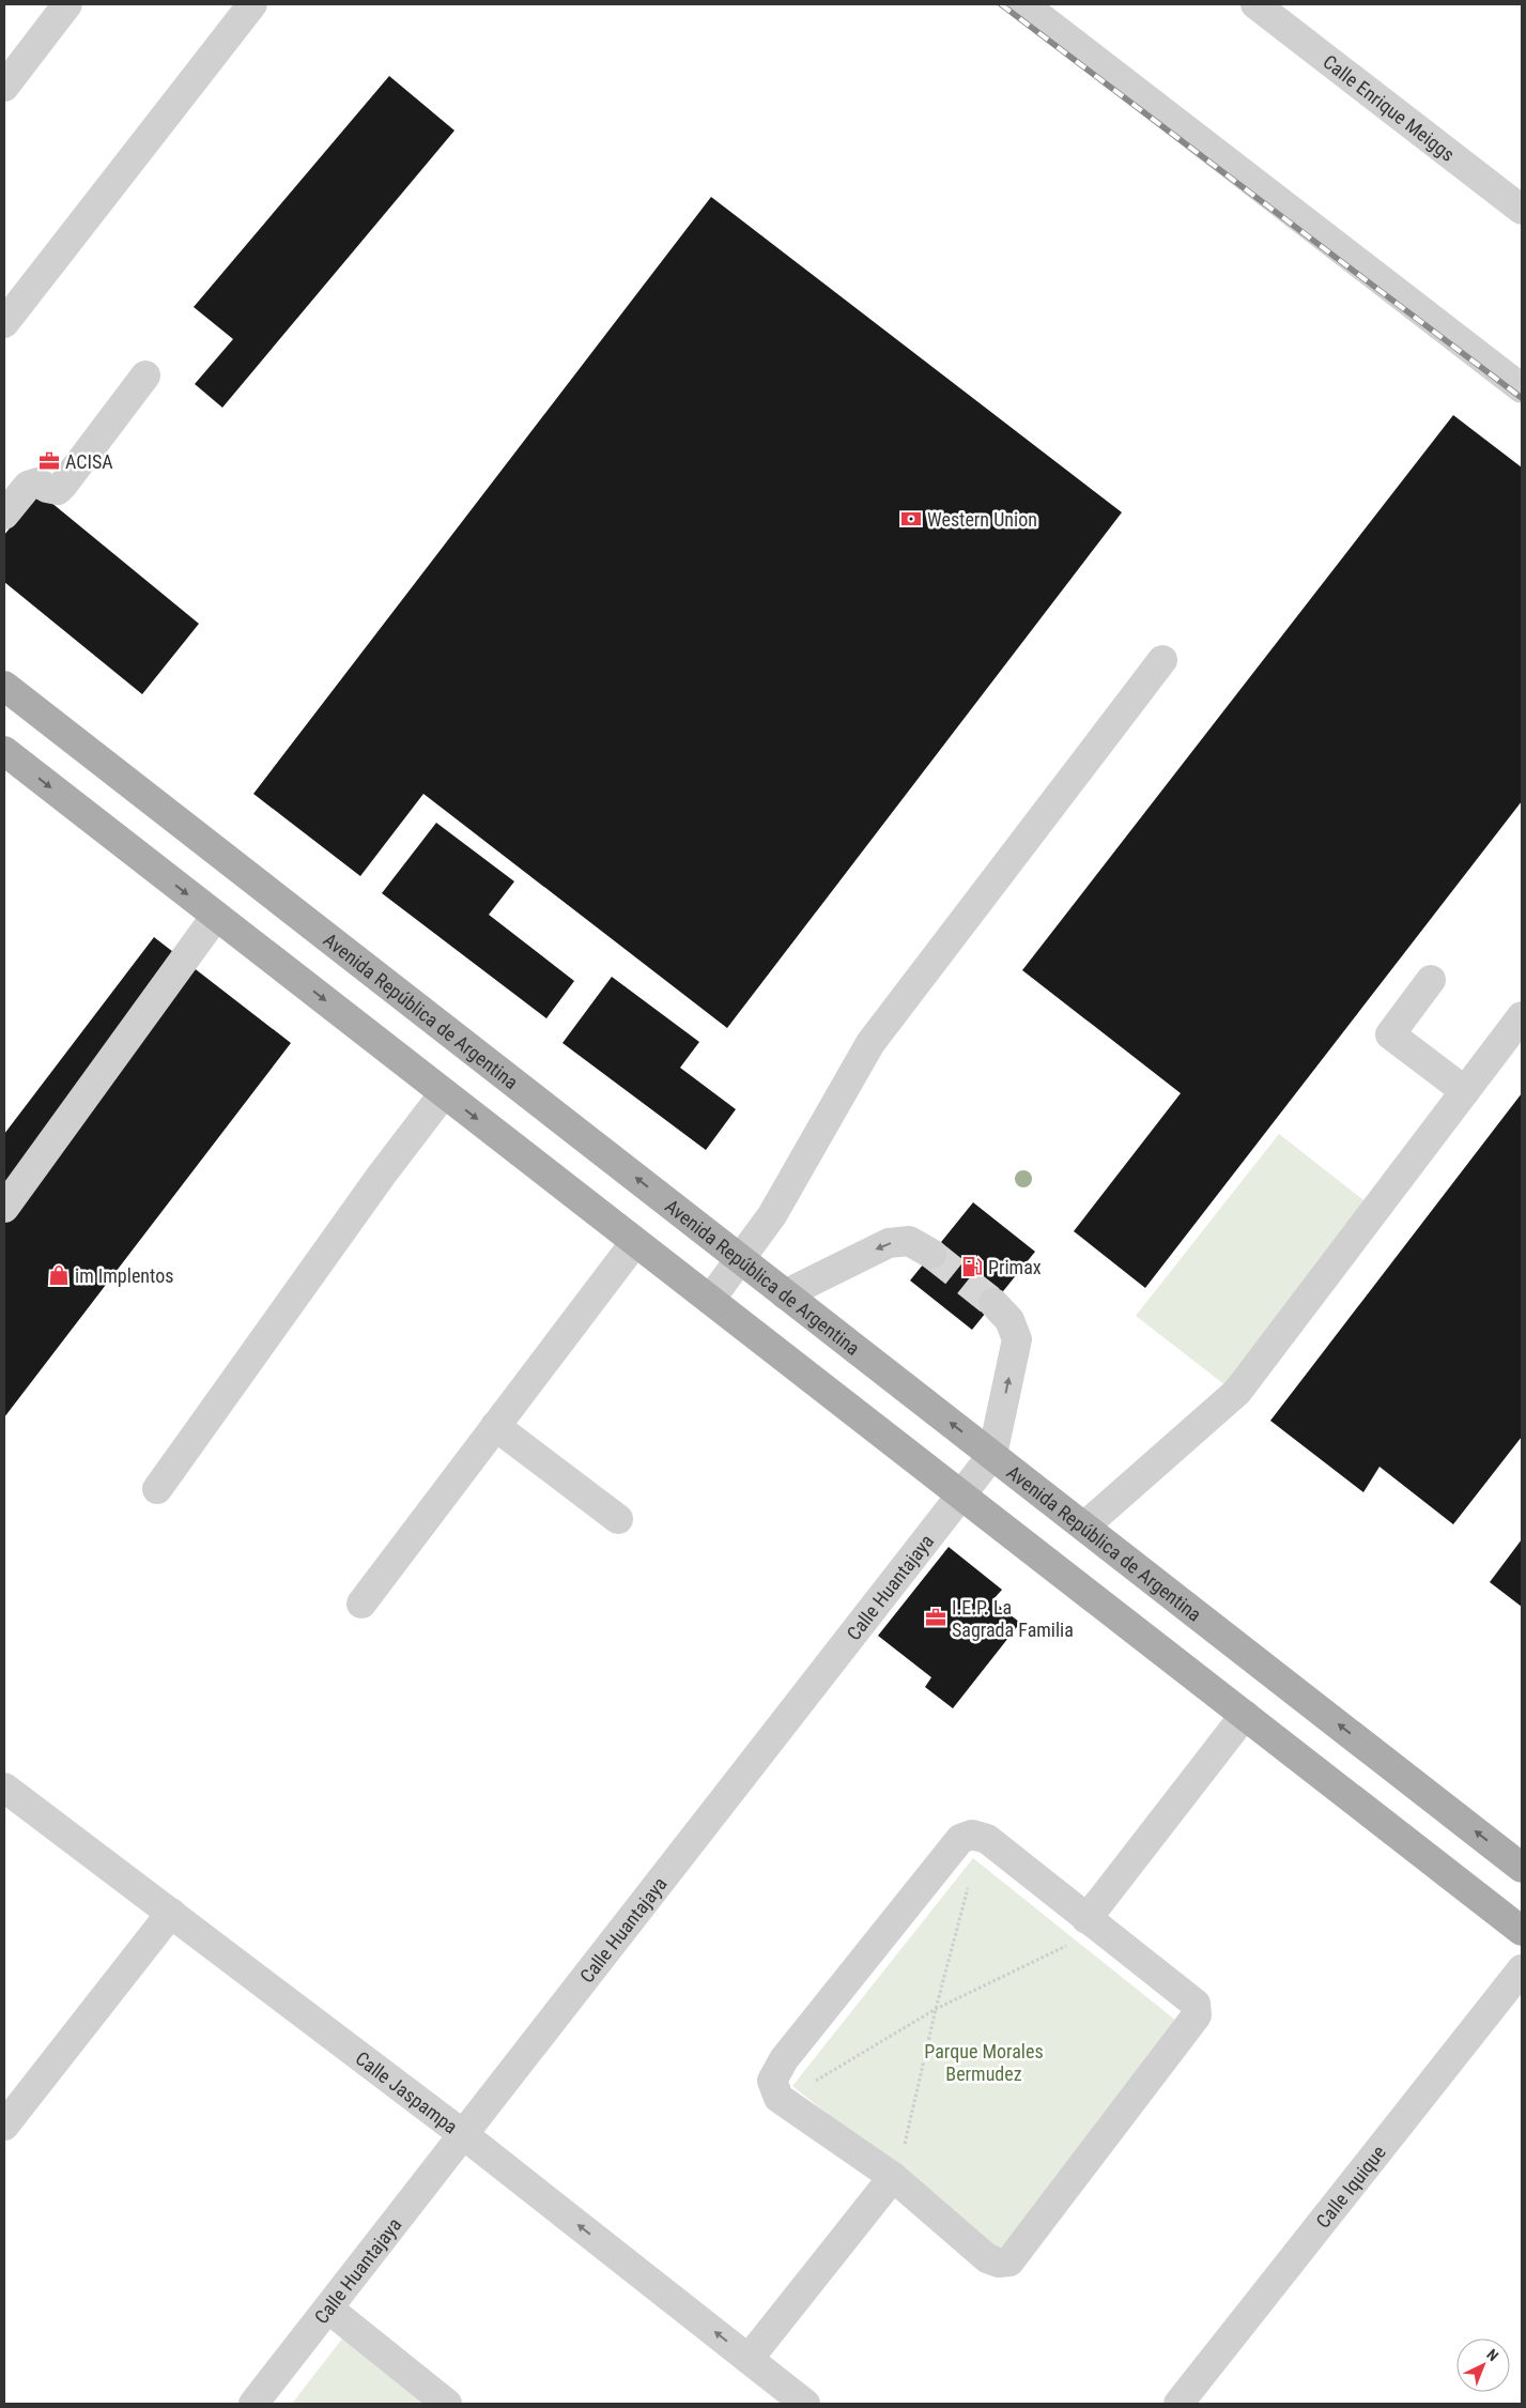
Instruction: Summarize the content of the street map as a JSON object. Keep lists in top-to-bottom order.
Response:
{
  "streets": {
    "main road": ["Avenida República de Argentina"],
    "street": [
      "Calle Enrique Meiggs",
      "Calle Huantajaya",
      "Calle Jaspampa",
      "Calle Iquique"
    ]
  },
  "crossings": [
    ["Avenida República de Argentina", "Calle Huantajaya"],
    ["Calle Huantajaya", "Calle Jaspampa"]
  ],
  "parks": ["Parque Morales Bermudez"],
  "places": {
    "office": ["ACISA", "I.E.P. La Sagrada Familia"],
    "bank": ["Western Union"],
    "fuel station": ["Primax"],
    "shop": ["im Implentos"]
  },
  "north": "top right"
}
